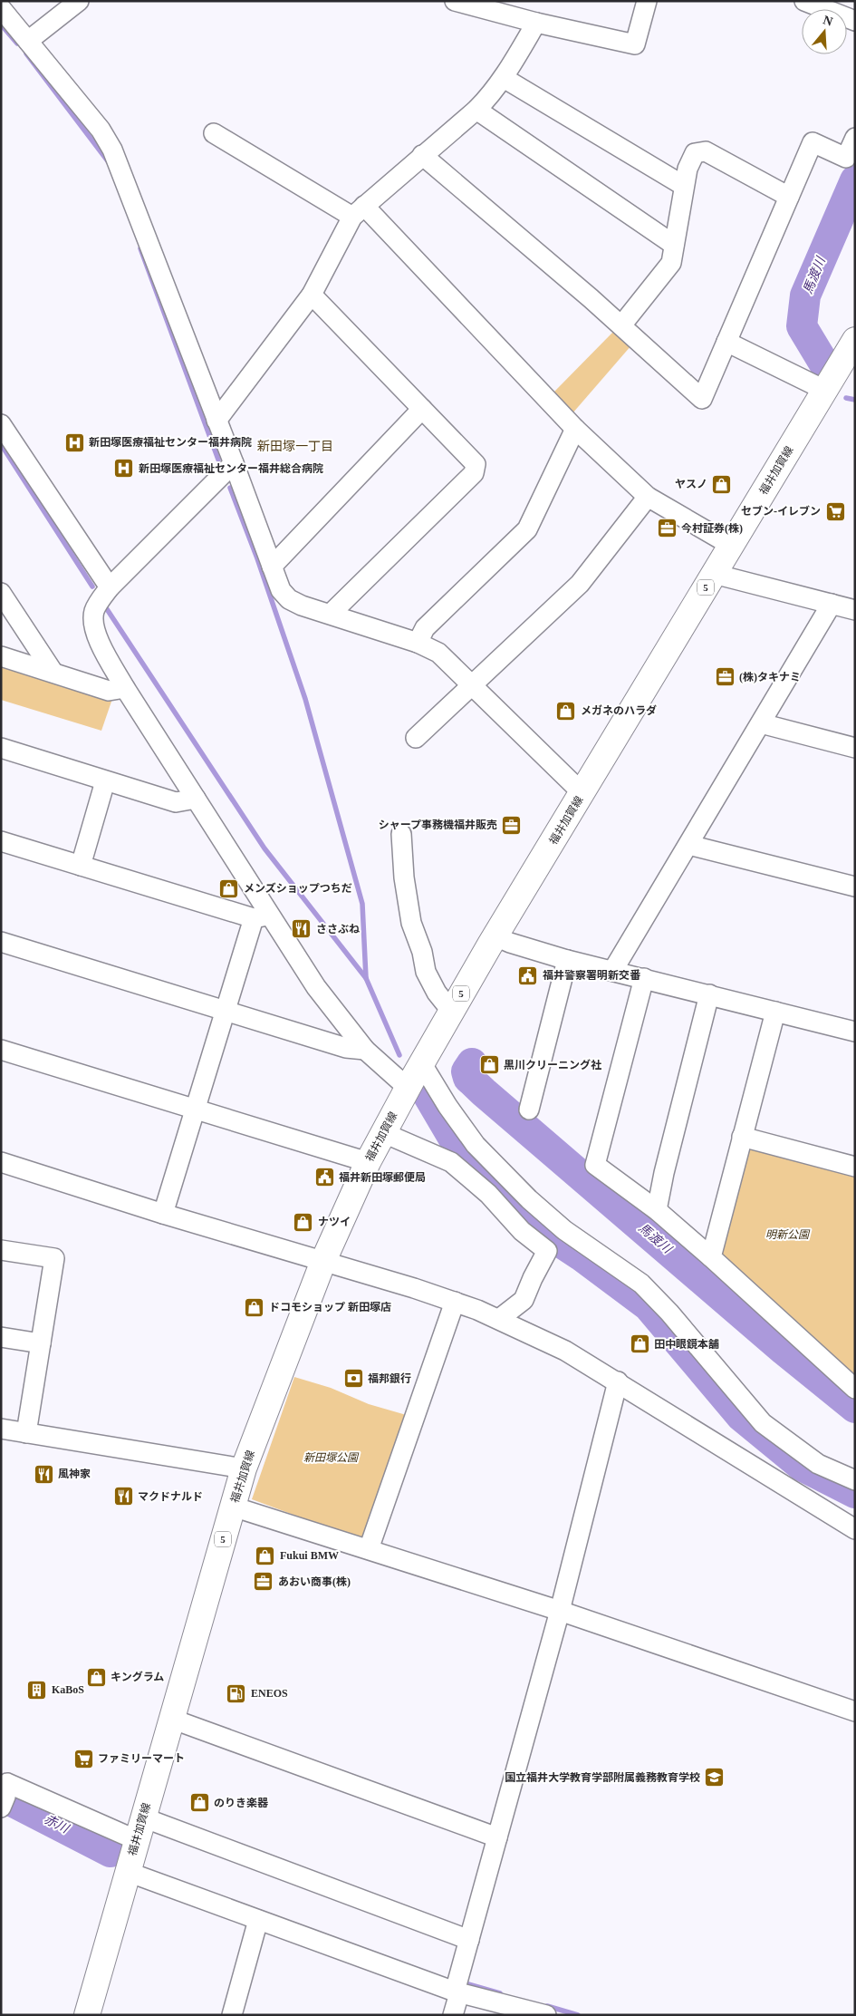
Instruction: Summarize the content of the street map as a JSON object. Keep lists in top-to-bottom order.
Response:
{
  "streets": {
    "main road": ["福井加賀線", "5"]
  },
  "districts": ["新田塚一丁目"],
  "water": ["馬渡川", "赤川"],
  "parks": ["明新公園", "新田塚公園"],
  "places": {
    "hospital": ["新田塚医療福祉センター福井病院", "新田塚医療福祉センター福井総合病院"],
    "shop": [
      "ヤスノ",
      "メガネのハラダ",
      "メンズショップつちだ",
      "黒川クリーニング社",
      "ナツイ",
      "ドコモショップ 新田塚店",
      "田中眼鏡本舗",
      "Fukui BMW",
      "キングラム",
      "のりき楽器"
    ],
    "supermarket": ["セブン-イレブン", "ファミリーマート"],
    "office": [
      "今村証券(株)",
      "(株)タキナミ",
      "シャープ事務機福井販売",
      "あおい商事(株)"
    ],
    "restaurant": ["ささぶね", "風神家", "マクドナルド"],
    "public building": ["福井警察署明新交番", "福井新田塚郵便局"],
    "bank": ["福邦銀行"],
    "building": ["KaBoS"],
    "fuel station": ["ENEOS"],
    "school or university": ["国立福井大学教育学部附属義務教育学校"]
  },
  "north": "top"
}
